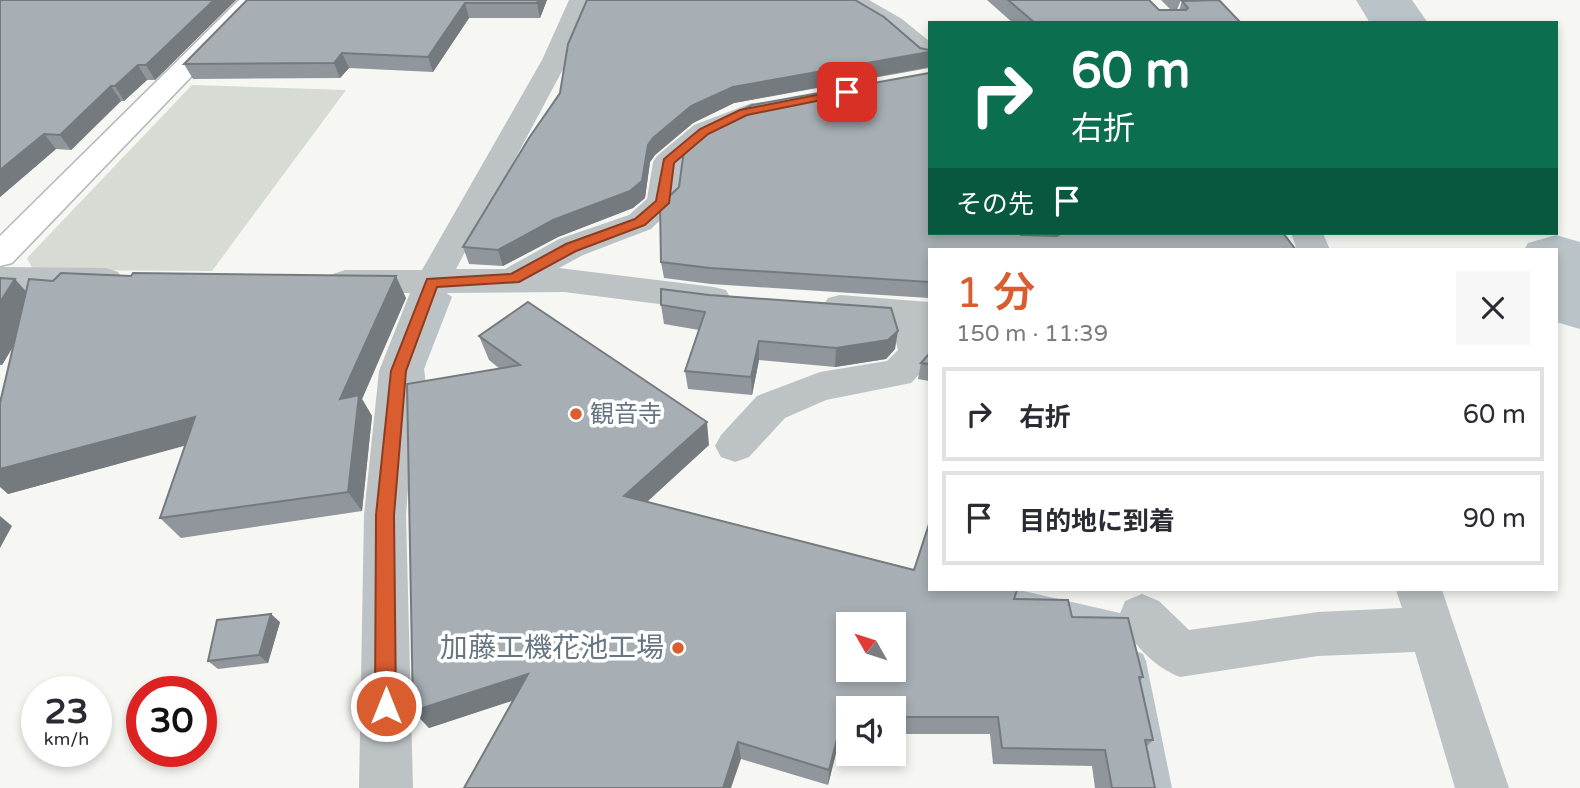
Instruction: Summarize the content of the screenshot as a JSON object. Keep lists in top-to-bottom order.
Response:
{
  "places": ["観音寺", "加藤工機花池工場"],
  "north": "top left",
  "page": {
    "turn": ["60 m", "右折"],
    "then": "その先",
    "heading": ["1 分", "150 m · 11:39"],
    "list": [
      {
        "name": "右折",
        "value": "60 m"
      },
      {
        "name": "目的地に到着",
        "value": "90 m"
      }
    ],
    "speed": "23 km/h",
    "limit": "30"
  }
}
